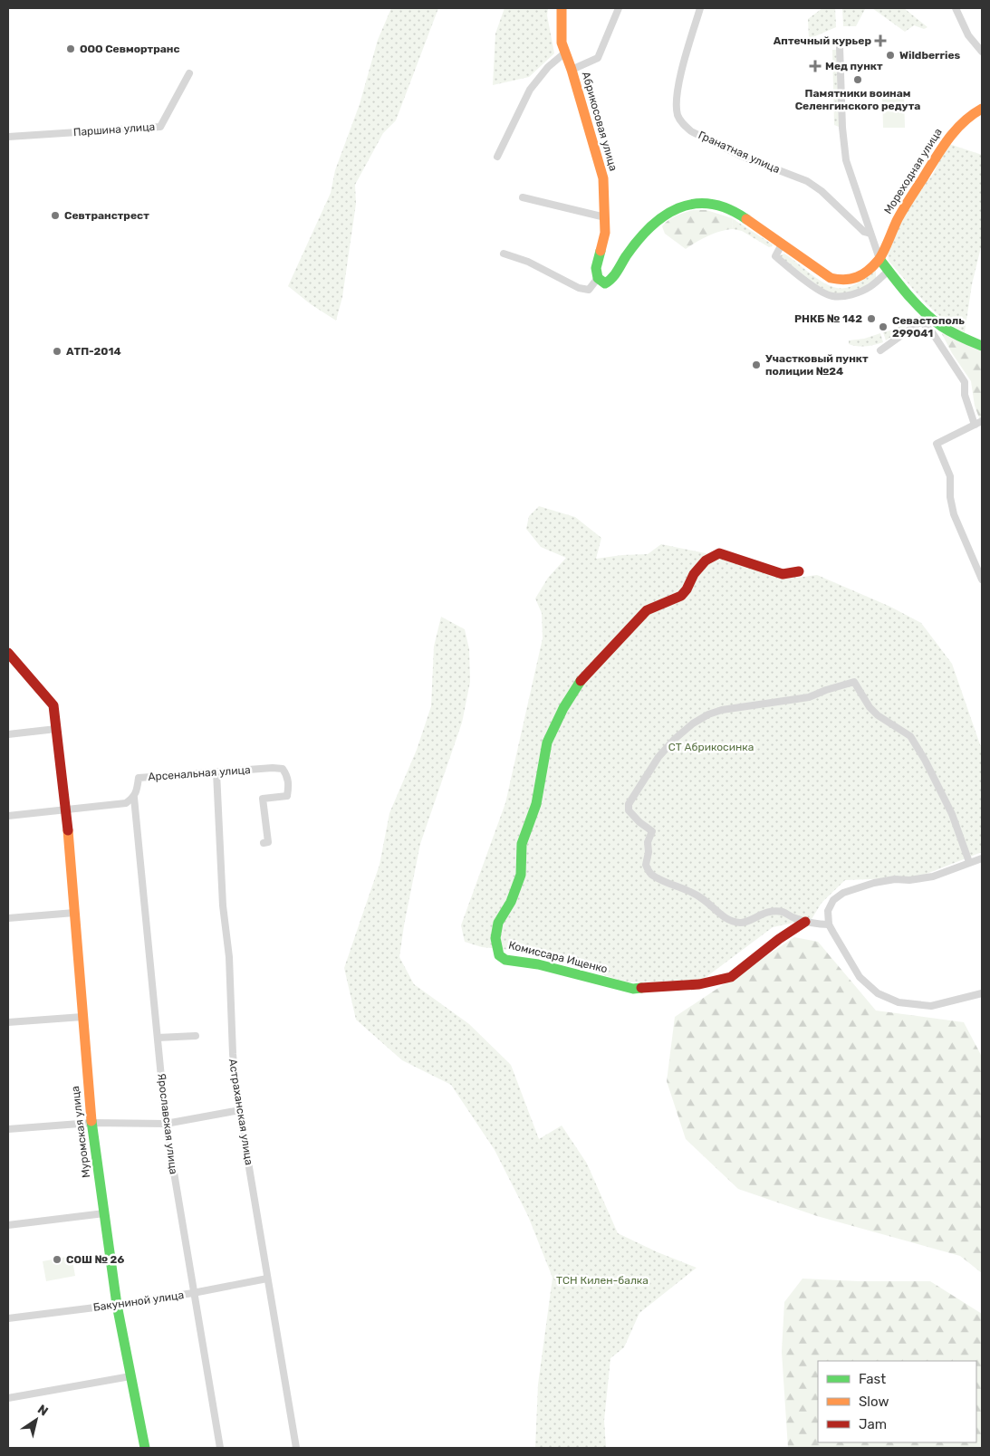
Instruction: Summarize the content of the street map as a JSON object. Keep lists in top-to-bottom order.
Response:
{
  "streets": {
    "street": [
      "Абрикосовая улица",
      "Паршина улица",
      "Гранатная улица",
      "Мореходная улица",
      "Арсенальная улица",
      "Комиссара Ищенко",
      "Астраханская улица",
      "Ярославская улица",
      "Муромская улица",
      "Бакуниной улица"
    ]
  },
  "crossings": [
    ["Арсенальная улица", "Астраханская улица"],
    ["Арсенальная улица", "Ярославская улица"],
    ["Астраханская улица", "Бакуниной улица"],
    ["Ярославская улица", "Бакуниной улица"],
    ["Муромская улица", "Бакуниной улица"]
  ],
  "parks": ["СТ Абрикосинка", "ТСН Килен-балка"],
  "places": {
    "health": ["Аптечный курьер", "Мед пункт"],
    "other": [
      "ООО Севмортранс",
      "Wildberries",
      "Памятники воинам Селенгинского редута",
      "Севтранстрест",
      "РНКБ № 142",
      "Севастополь 299041",
      "АТП-2014",
      "Участковый пункт полиции №24",
      "СОШ № 26"
    ]
  },
  "legend": ["Fast", "Slow", "Jam"],
  "north": "top right"
}
